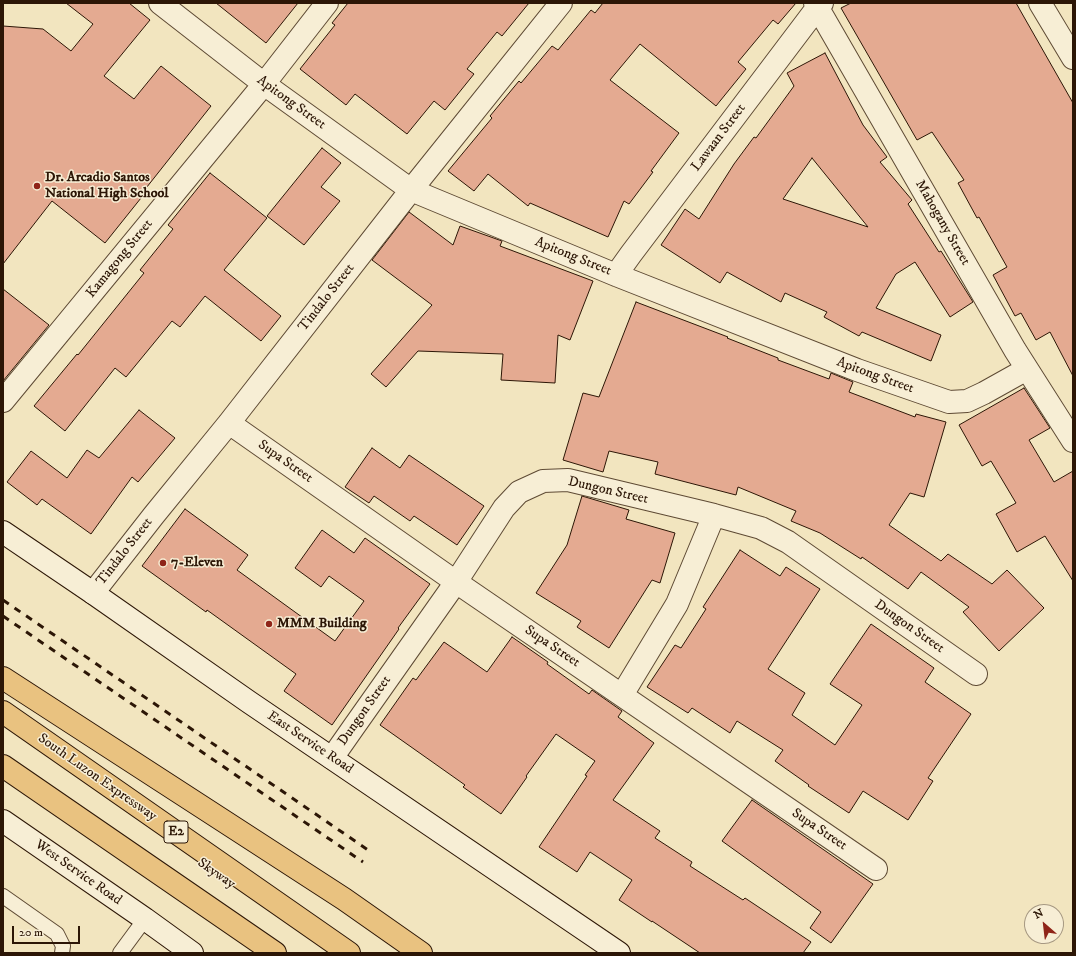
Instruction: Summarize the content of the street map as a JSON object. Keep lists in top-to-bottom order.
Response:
{
  "streets": {
    "highway": ["South Luzon Expressway", "E2", "Skyway"],
    "street": [
      "Apitong Street",
      "Lawaan Street",
      "Mahogany Street",
      "Kamagong Street",
      "Tindalo Street",
      "Supa Street",
      "Dungon Street",
      "East Service Road",
      "West Service Road"
    ]
  },
  "crossings": [
    ["Apitong Street", "Lawaan Street"],
    ["Apitong Street", "Mahogany Street"],
    ["Apitong Street", "Kamagong Street"],
    ["Apitong Street", "Tindalo Street"],
    ["Lawaan Street", "Mahogany Street"],
    ["Tindalo Street", "Supa Street"],
    ["Tindalo Street", "East Service Road"],
    ["Supa Street", "Dungon Street"],
    ["Dungon Street", "East Service Road"]
  ],
  "places": ["Dr. Arcadio Santos National High School", "7-Eleven", "MMM Building"],
  "scale_bar": "20 m",
  "north": "top left"
}
